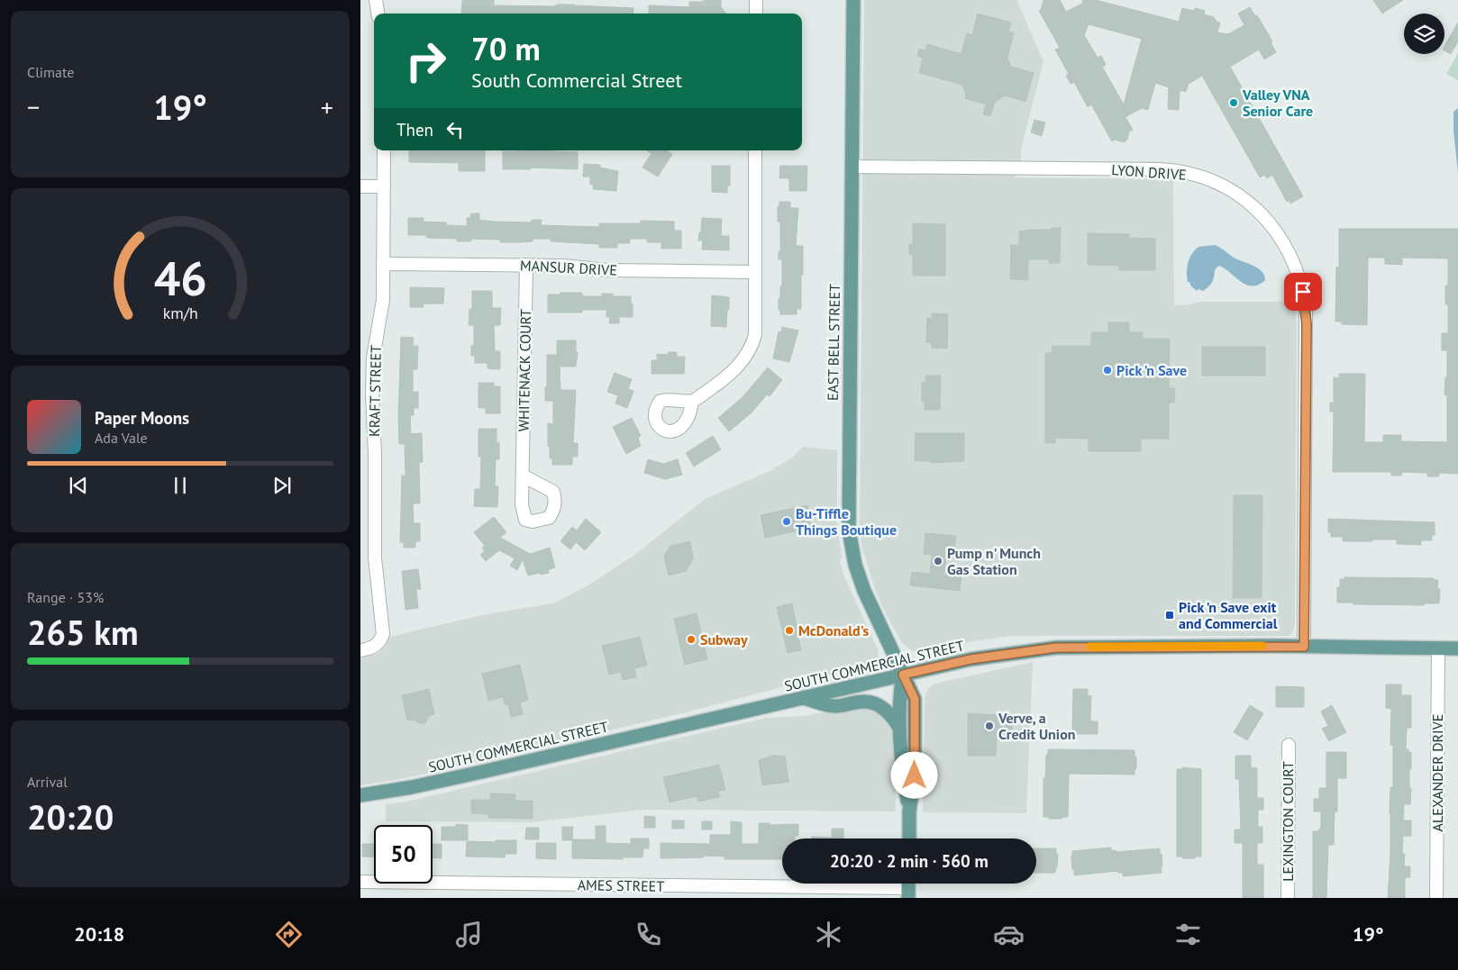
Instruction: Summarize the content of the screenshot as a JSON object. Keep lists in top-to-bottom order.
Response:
{
  "streets": {
    "main road": ["EAST BELL STREET", "SOUTH COMMERCIAL STREET"],
    "street": [
      "LYON DRIVE",
      "MANSUR DRIVE",
      "WHITENACK COURT",
      "KRAFT STREET",
      "ALEXANDER DRIVE",
      "LEXINGTON COURT",
      "AMES STREET"
    ]
  },
  "crossings": [
    ["LYON DRIVE", "EAST BELL STREET"],
    ["LYON DRIVE", "SOUTH COMMERCIAL STREET"],
    ["MANSUR DRIVE", "WHITENACK COURT"],
    ["MANSUR DRIVE", "KRAFT STREET"],
    ["EAST BELL STREET", "SOUTH COMMERCIAL STREET"],
    ["SOUTH COMMERCIAL STREET", "ALEXANDER DRIVE"]
  ],
  "places": {
    "other": [
      "Valley VNA Senior Care",
      "Pick 'n Save",
      "Bu-Tiffle Things Boutique",
      "Pump n' Munch Gas Station",
      "McDonald's",
      "Subway",
      "Verve, a Credit Union"
    ],
    "transit": ["Pick 'n Save exit and Commercial"]
  },
  "page": {
    "tile": [
      "Climate",
      ["Range · 53%", "265 km"],
      ["Arrival", "20:20"]
    ],
    "turn": ["70 m", "South Commercial Street"],
    "heat": ["−", "19°", "+"],
    "then": "Then",
    "song": ["Paper Moons", "Ada Vale"],
    "limit": "50",
    "trip": "20:20 · 2 min · 560 m",
    "tabs": ["20:18", "19°"],
    "gauge": ["46", "km/h"]
  }
}
